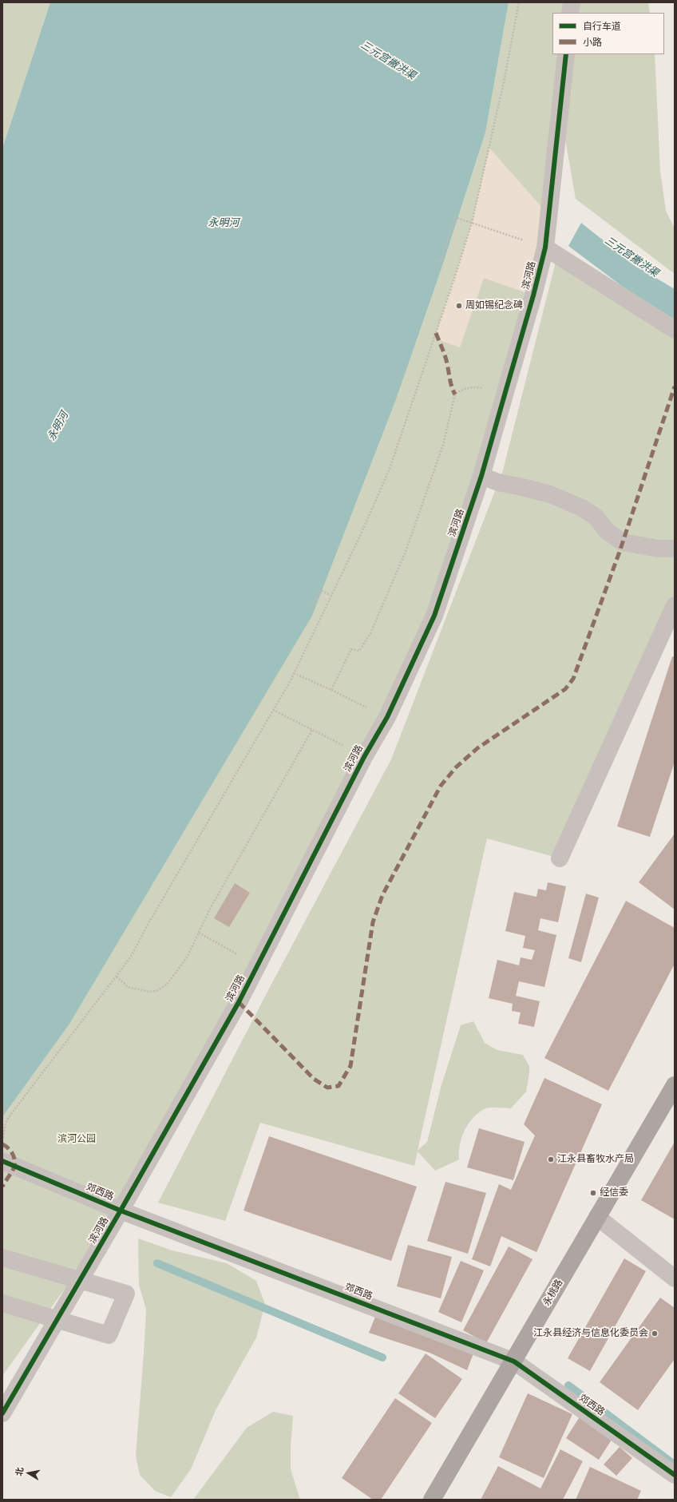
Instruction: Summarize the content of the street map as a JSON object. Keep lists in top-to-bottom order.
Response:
{
  "streets": {
    "main road": ["永桃路"],
    "street": ["滨河路", "郊西路"]
  },
  "crossings": [
    ["滨河路", "郊西路"],
    ["郊西路", "永桃路"]
  ],
  "water": ["三元宫撇洪渠", "永明河"],
  "parks": ["滨河公园"],
  "places": [
    "周如锡纪念碑",
    "江永县畜牧水产局",
    "经信委",
    "江永县经济与信息化委员会"
  ],
  "legend": ["自行车道", "小路"],
  "north": "left"
}
